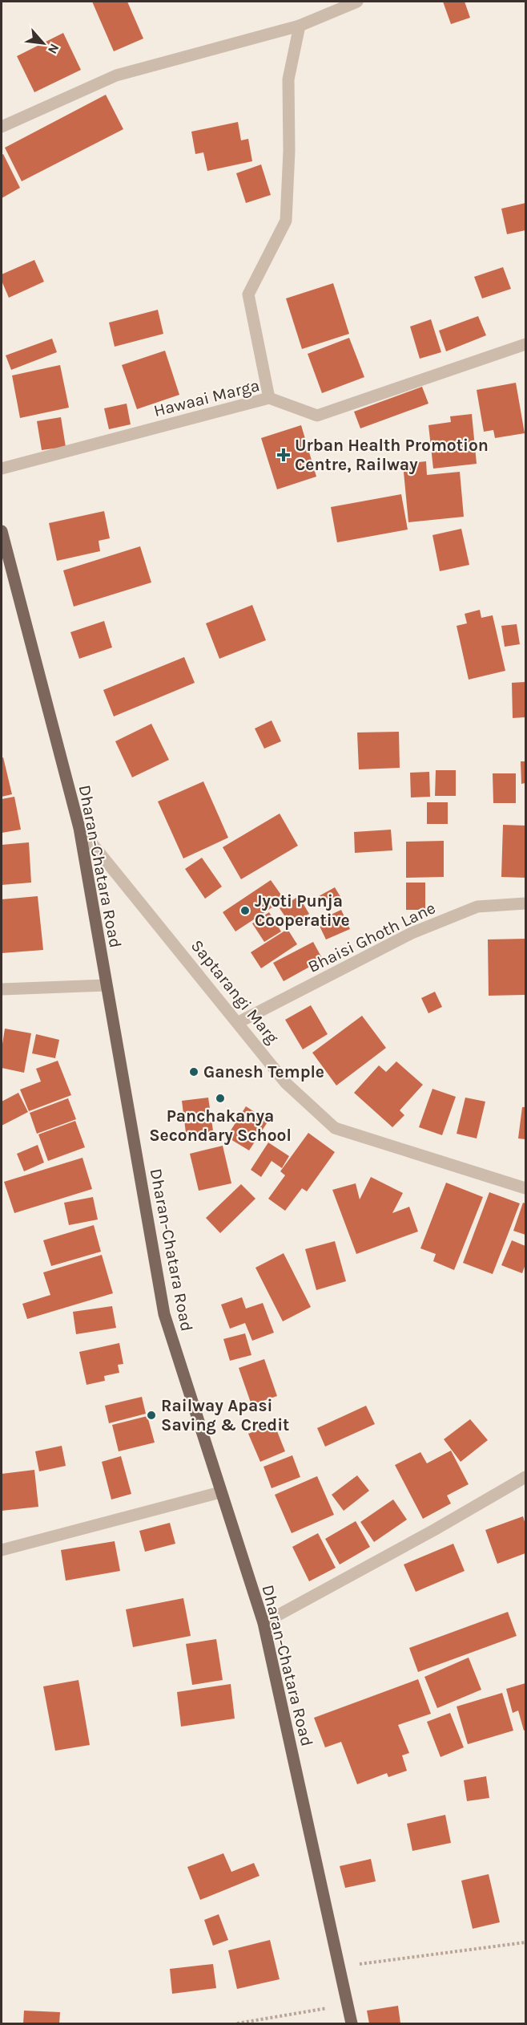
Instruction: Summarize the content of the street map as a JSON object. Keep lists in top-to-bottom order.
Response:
{
  "streets": {
    "main road": ["Dharan-Chatara Road"],
    "street": ["Hawaai Marga", "Bhaisi Ghoth Lane", "Saptarangi Marg"]
  },
  "crossings": [
    ["Dharan-Chatara Road", "Saptarangi Marg"],
    ["Bhaisi Ghoth Lane", "Saptarangi Marg"]
  ],
  "places": {
    "health": ["Urban Health Promotion Centre, Railway"],
    "other": [
      "Jyoti Punja Cooperative",
      "Ganesh Temple",
      "Panchakanya Secondary School",
      "Railway Apasi Saving & Credit"
    ]
  },
  "north": "bottom right"
}
